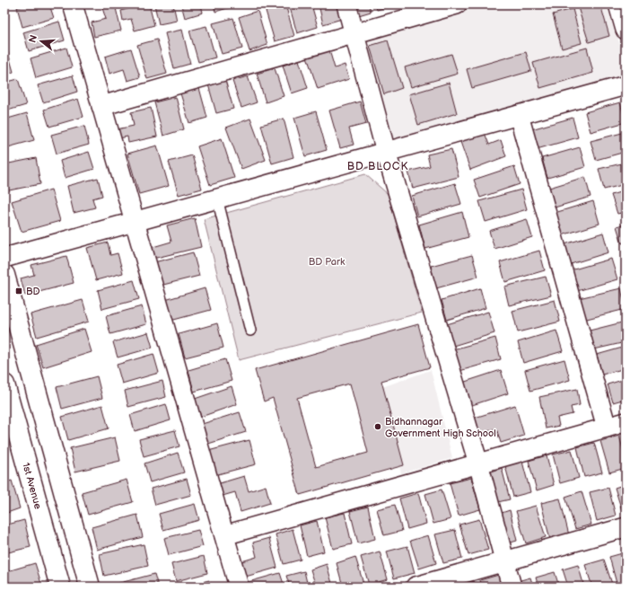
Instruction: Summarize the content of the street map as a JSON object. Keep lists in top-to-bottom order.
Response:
{
  "streets": {
    "main road": ["1st Avenue"]
  },
  "districts": ["BD BLOCK"],
  "parks": ["BD Park"],
  "places": {
    "transit": ["BD"],
    "other": ["Bidhannagar Government High School"]
  },
  "north": "left"
}
